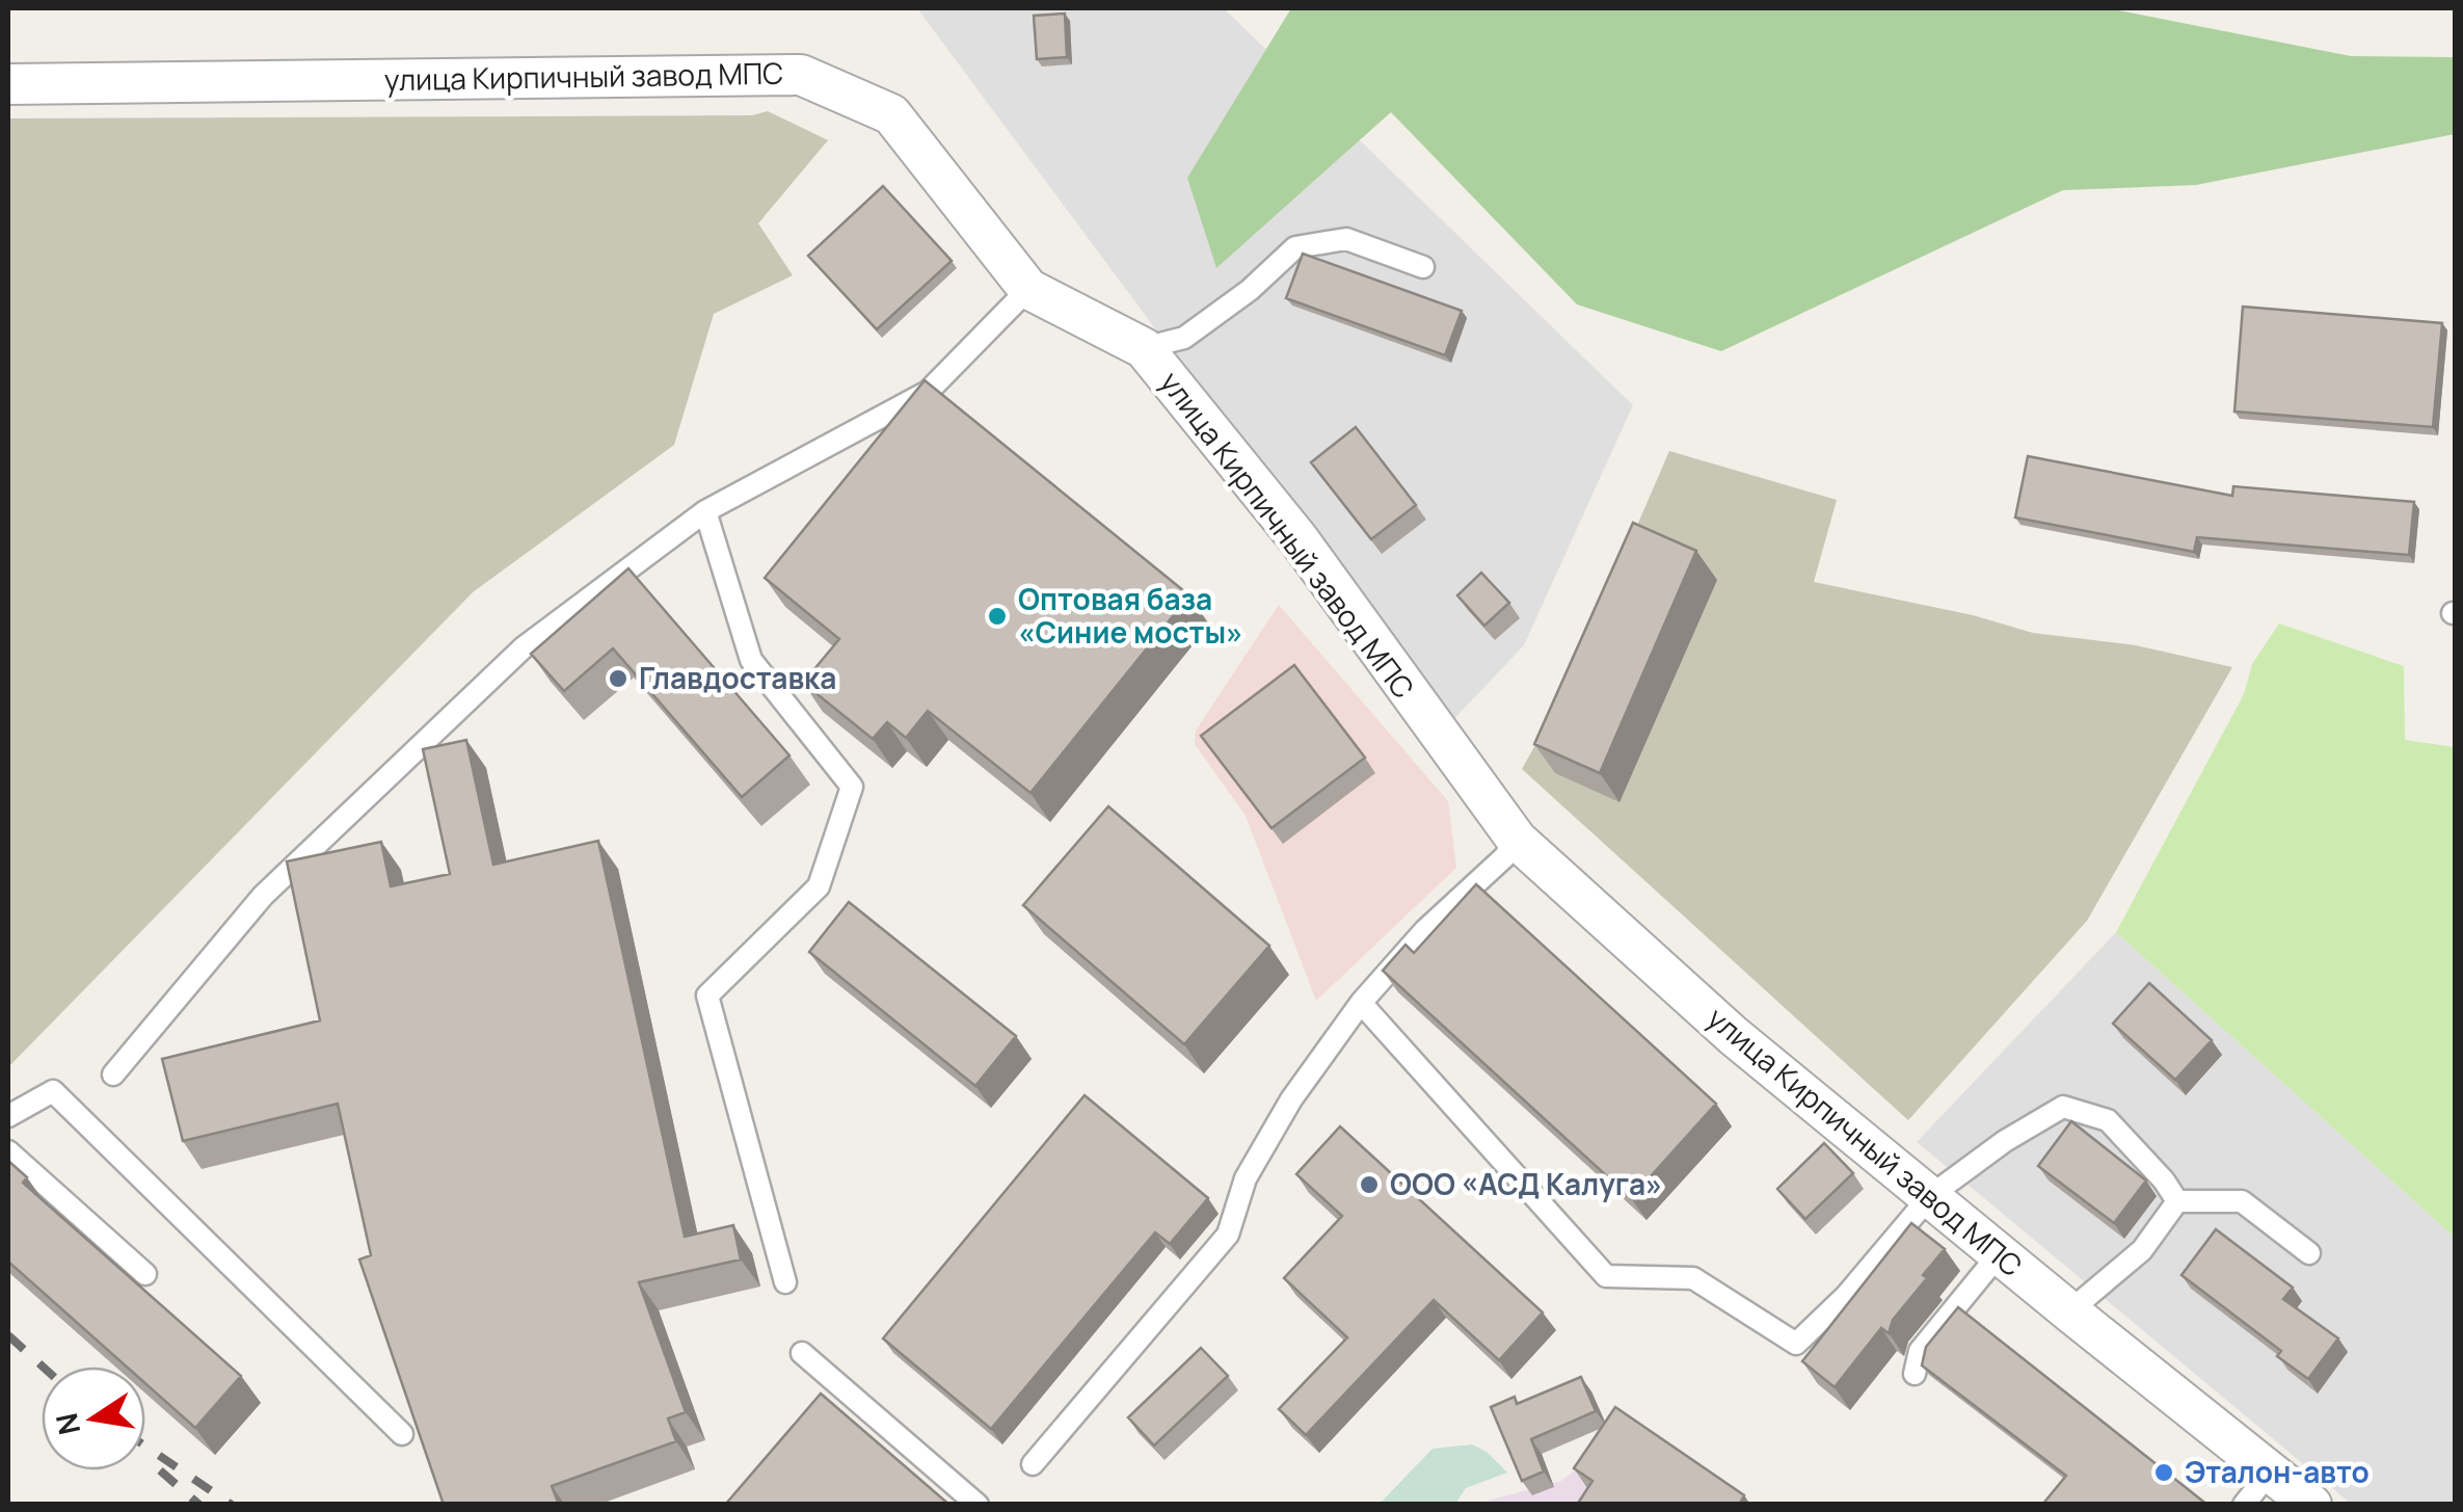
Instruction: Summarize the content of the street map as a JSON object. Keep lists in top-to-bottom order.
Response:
{
  "streets": {
    "street": ["улица Кирпичный завод МПС"]
  },
  "places": [
    "Оптовая база «Синие мосты»",
    "Главдоставка",
    "ООО «АСД Калуга»",
    "Эталон-авто"
  ],
  "north": "left"
}
